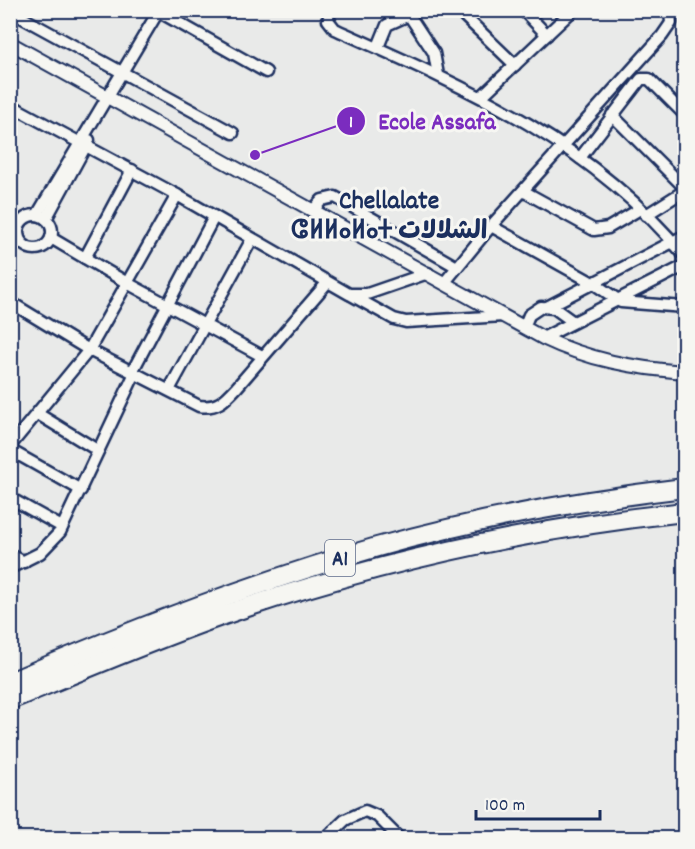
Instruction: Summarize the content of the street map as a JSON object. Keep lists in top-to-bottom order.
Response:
{
  "streets": {
    "highway": ["A1"]
  },
  "districts": ["Chellalate ⵛⵍⵍⴰⵍⴰⵜ الشلالات"],
  "places": ["Ecole Assafa"],
  "scale_bar": "100 m"
}
